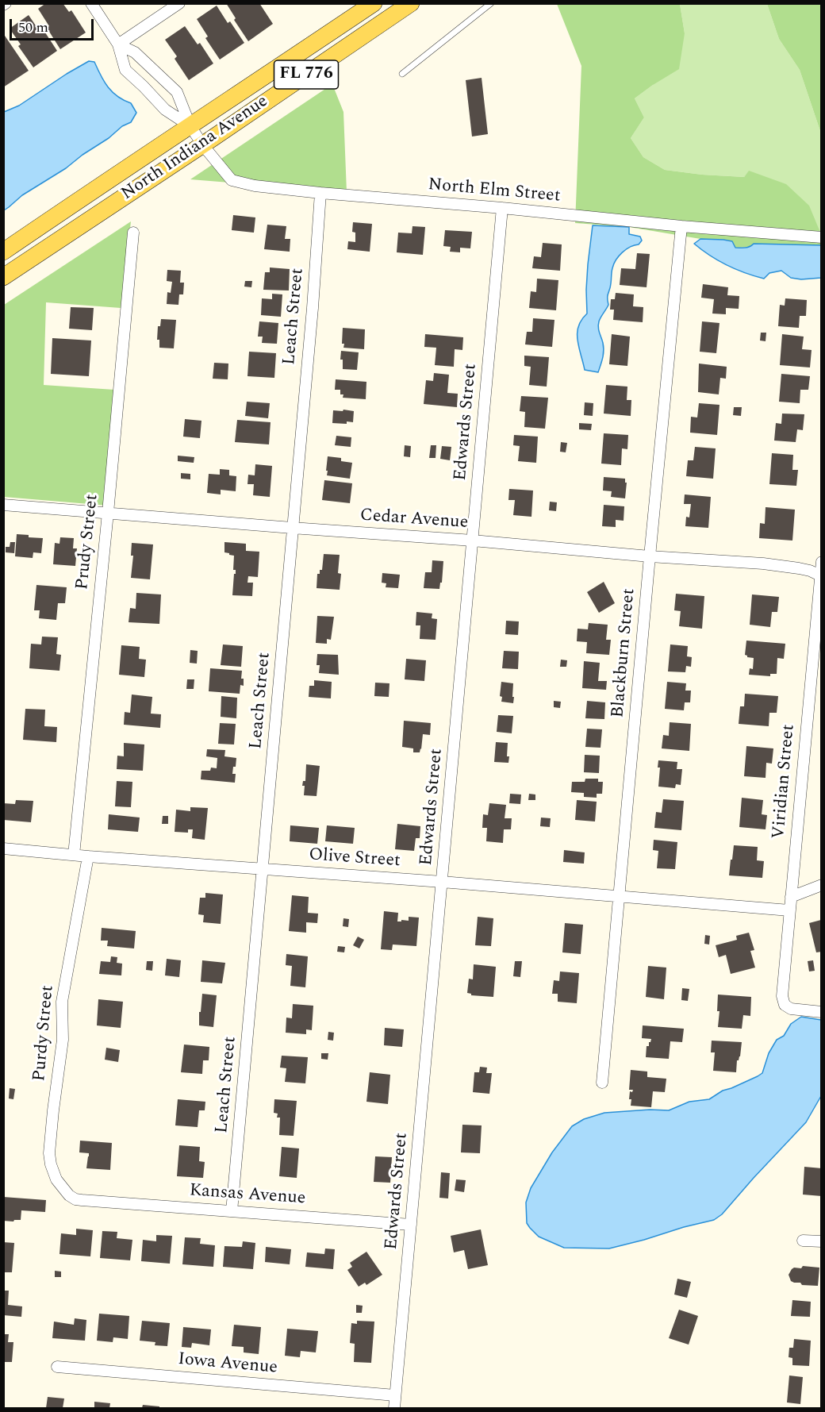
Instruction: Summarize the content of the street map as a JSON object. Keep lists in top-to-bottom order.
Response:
{
  "streets": {
    "main road": ["FL 776", "North Indiana Avenue"],
    "street": [
      "North Elm Street",
      "Leach Street",
      "Edwards Street",
      "Cedar Avenue",
      "Prudy Street",
      "Blackburn Street",
      "Viridian Street",
      "Olive Street",
      "Purdy Street",
      "Kansas Avenue",
      "Iowa Avenue"
    ]
  },
  "crossings": [
    ["North Indiana Avenue", "North Elm Street"],
    ["North Elm Street", "Leach Street"],
    ["North Elm Street", "Edwards Street"],
    ["North Elm Street", "Blackburn Street"],
    ["Leach Street", "Cedar Avenue"],
    ["Leach Street", "Olive Street"],
    ["Leach Street", "Kansas Avenue"],
    ["Edwards Street", "Cedar Avenue"],
    ["Edwards Street", "Olive Street"],
    ["Edwards Street", "Kansas Avenue"],
    ["Edwards Street", "Iowa Avenue"],
    ["Cedar Avenue", "Prudy Street"],
    ["Cedar Avenue", "Blackburn Street"],
    ["Cedar Avenue", "Viridian Street"],
    ["Prudy Street", "Olive Street"],
    ["Blackburn Street", "Olive Street"],
    ["Viridian Street", "Olive Street"],
    ["Olive Street", "Purdy Street"],
    ["Purdy Street", "Kansas Avenue"]
  ],
  "scale_bar": "50 m"
}
